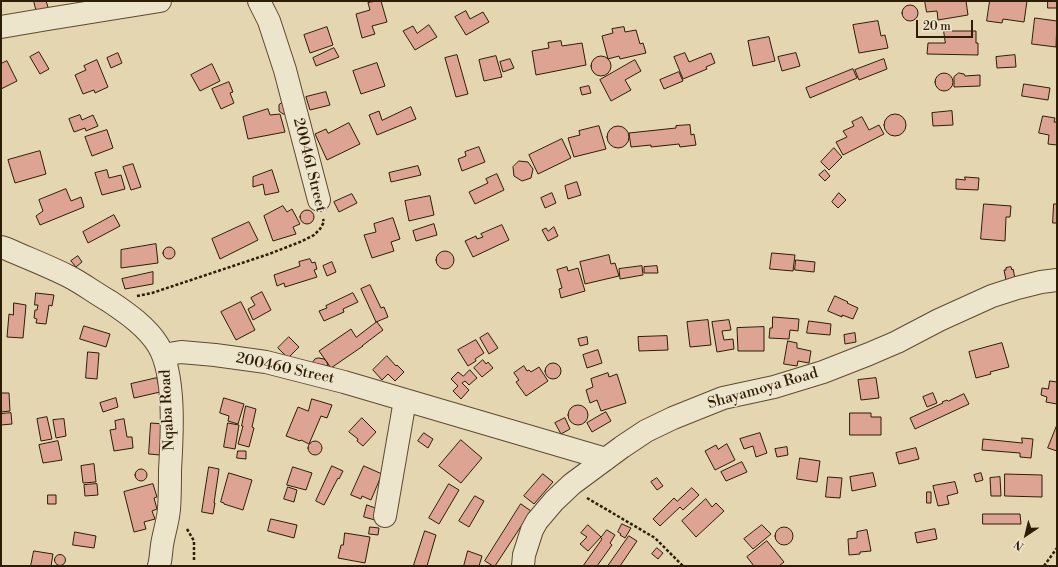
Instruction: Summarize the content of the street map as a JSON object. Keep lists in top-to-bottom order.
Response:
{
  "streets": {
    "street": [
      "200461 Street",
      "200460 Street",
      "Shayamoya Road",
      "Nqaba Road"
    ]
  },
  "crossings": [
    ["200461 Street", "Nqaba Road"],
    ["200460 Street", "Shayamoya Road"],
    ["200460 Street", "Nqaba Road"]
  ],
  "scale_bar": "20 m",
  "north": "bottom left"
}
